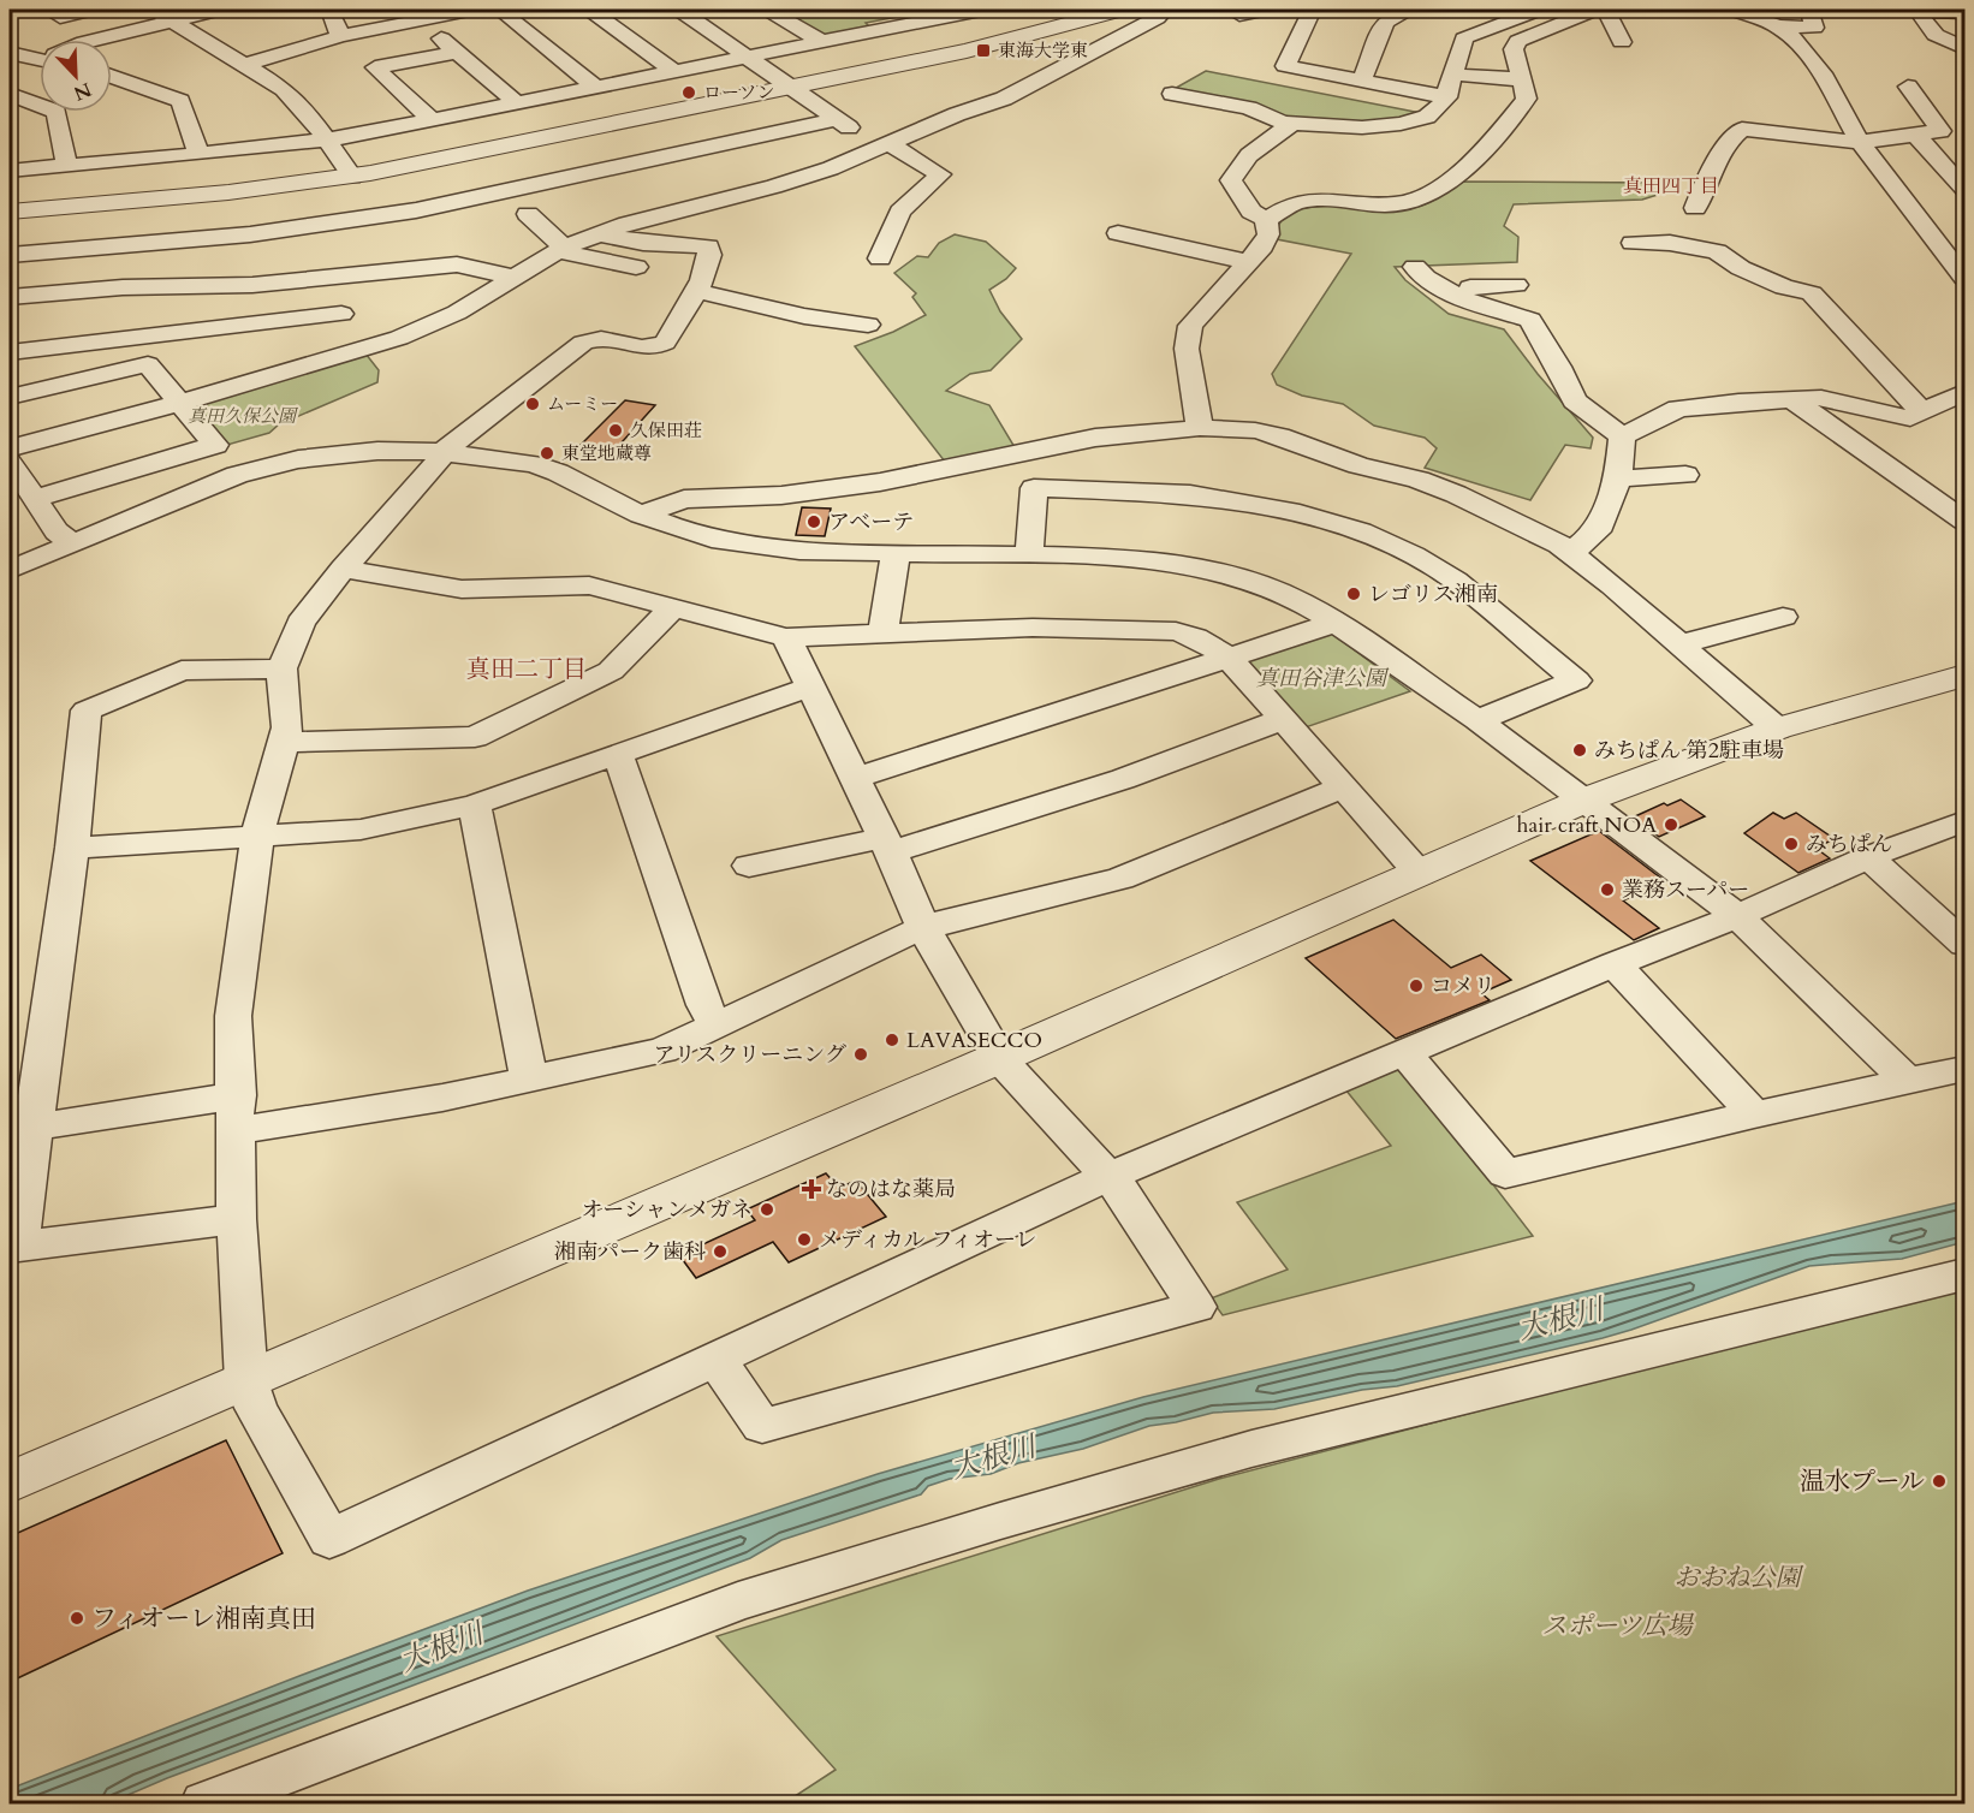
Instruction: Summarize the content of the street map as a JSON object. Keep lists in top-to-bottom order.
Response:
{
  "districts": ["真田四丁目", "真田二丁目"],
  "water": ["大根川"],
  "parks": [
    "真田久保公園",
    "真田谷津公園",
    "おおね公園",
    "スポーツ広場"
  ],
  "places": {
    "transit": ["東海大学東"],
    "other": [
      "ローソン",
      "ムーミー",
      "久保田荘",
      "東堂地蔵尊",
      "アベーテ",
      "レゴリス湘南",
      "みちぱん 第2駐車場",
      "hair craft NOA",
      "みちぱん",
      "業務スーパー",
      "コメリ",
      "LAVASECCO",
      "アリスクリーニング",
      "オーシャンメガネ",
      "メディカル フィオーレ",
      "湘南パーク歯科",
      "温水プール",
      "フィオーレ湘南真田"
    ],
    "health": ["なのはな薬局"]
  },
  "north": "bottom right"
}
